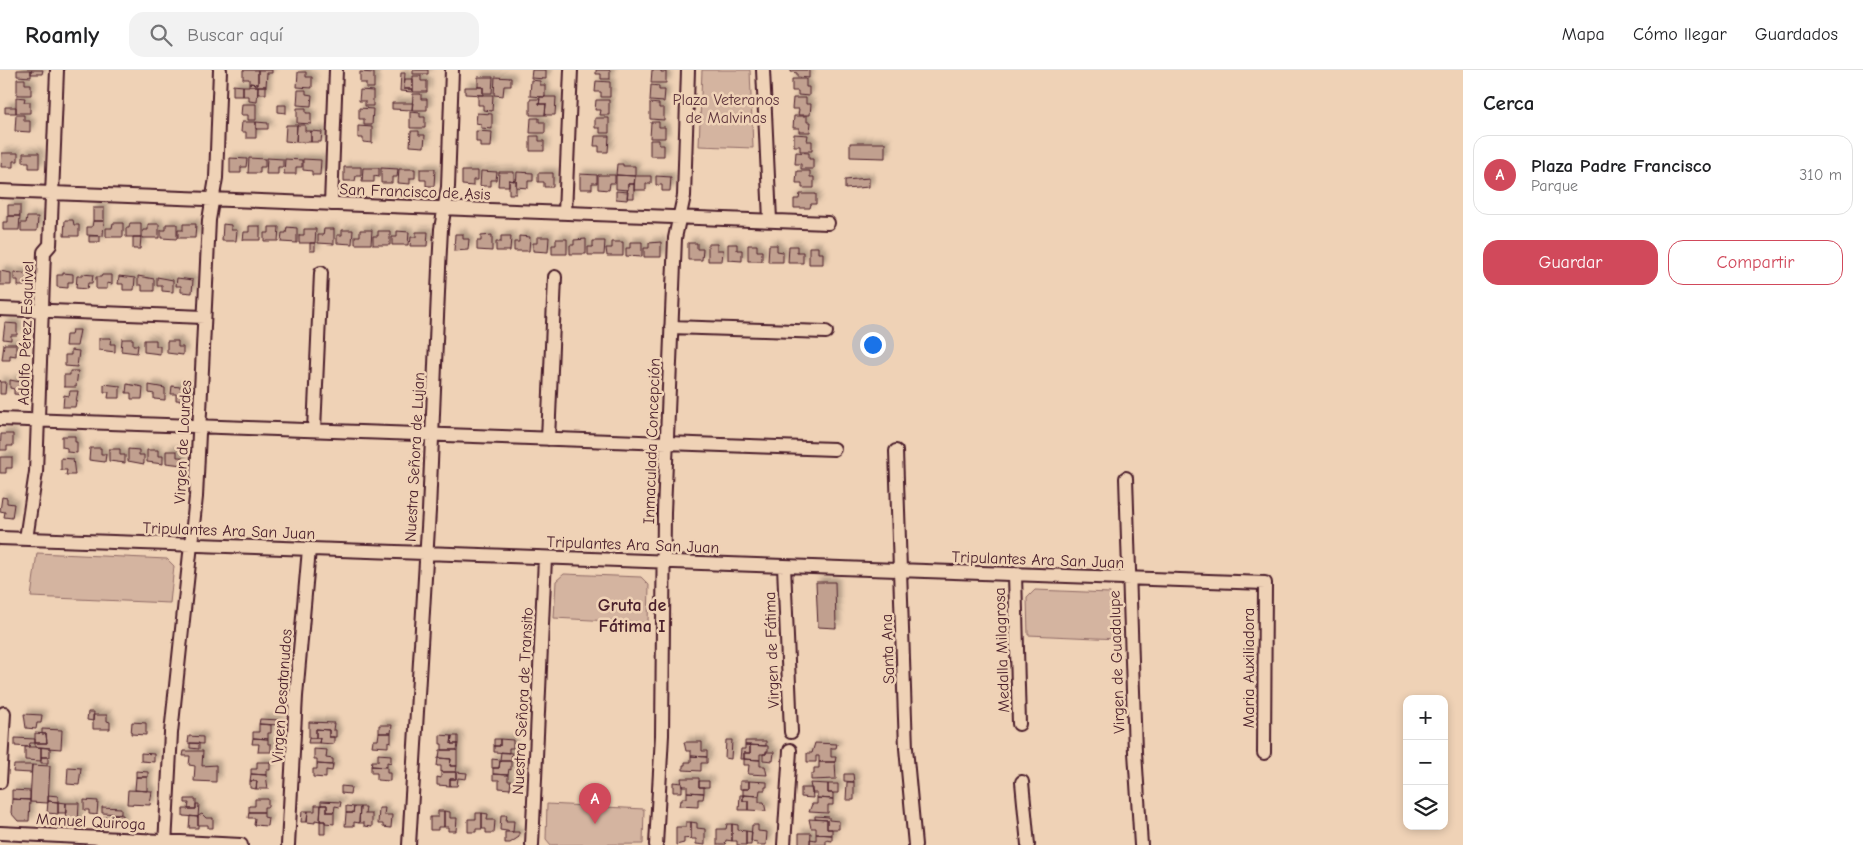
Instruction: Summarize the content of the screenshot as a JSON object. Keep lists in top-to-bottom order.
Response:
{
  "streets": {
    "street": [
      "San Francisco de Asis",
      "Adolfo Pérez Esquivel",
      "Inmaculada Concepción",
      "Virgen de Lourdes",
      "Nuestra Señora de Lujan",
      "Tripulantes Ara San Juan",
      "Santa Ana",
      "Virgen de Fátima",
      "Medalla Milagrosa",
      "Virgen de Guadalupe",
      "Maria Auxiliadora",
      "Virgen Desatanudos",
      "Nuestra Señora de Transito",
      "Manuel Quiroga"
    ]
  },
  "crossings": [
    ["San Francisco de Asis", "Adolfo Pérez Esquivel"],
    ["San Francisco de Asis", "Inmaculada Concepción"],
    ["San Francisco de Asis", "Virgen de Lourdes"],
    ["San Francisco de Asis", "Nuestra Señora de Lujan"],
    ["Adolfo Pérez Esquivel", "Tripulantes Ara San Juan"],
    ["Inmaculada Concepción", "Tripulantes Ara San Juan"],
    ["Virgen de Lourdes", "Tripulantes Ara San Juan"],
    ["Virgen de Lourdes", "Manuel Quiroga"],
    ["Nuestra Señora de Lujan", "Tripulantes Ara San Juan"],
    ["Tripulantes Ara San Juan", "Santa Ana"],
    ["Tripulantes Ara San Juan", "Virgen de Fátima"],
    ["Tripulantes Ara San Juan", "Medalla Milagrosa"],
    ["Tripulantes Ara San Juan", "Virgen de Guadalupe"],
    ["Tripulantes Ara San Juan", "Maria Auxiliadora"],
    ["Tripulantes Ara San Juan", "Virgen Desatanudos"],
    ["Tripulantes Ara San Juan", "Nuestra Señora de Transito"]
  ],
  "districts": ["Gruta de Fátima I"],
  "parks": ["Plaza Veteranos de Malvinas"],
  "page": {
    "header": "Roamly",
    "search": "Buscar aquí",
    "nav": ["Mapa", "Cómo llegar", "Guardados"],
    "heading": "Cerca",
    "list": [
      {
        "mark": "A",
        "name": "Plaza Padre Francisco",
        "note": "Parque",
        "value": "310 m"
      }
    ],
    "buttons": ["Guardar", "Compartir"],
    "map_buttons": ["+", "−"],
    "pins": "A"
  }
}
